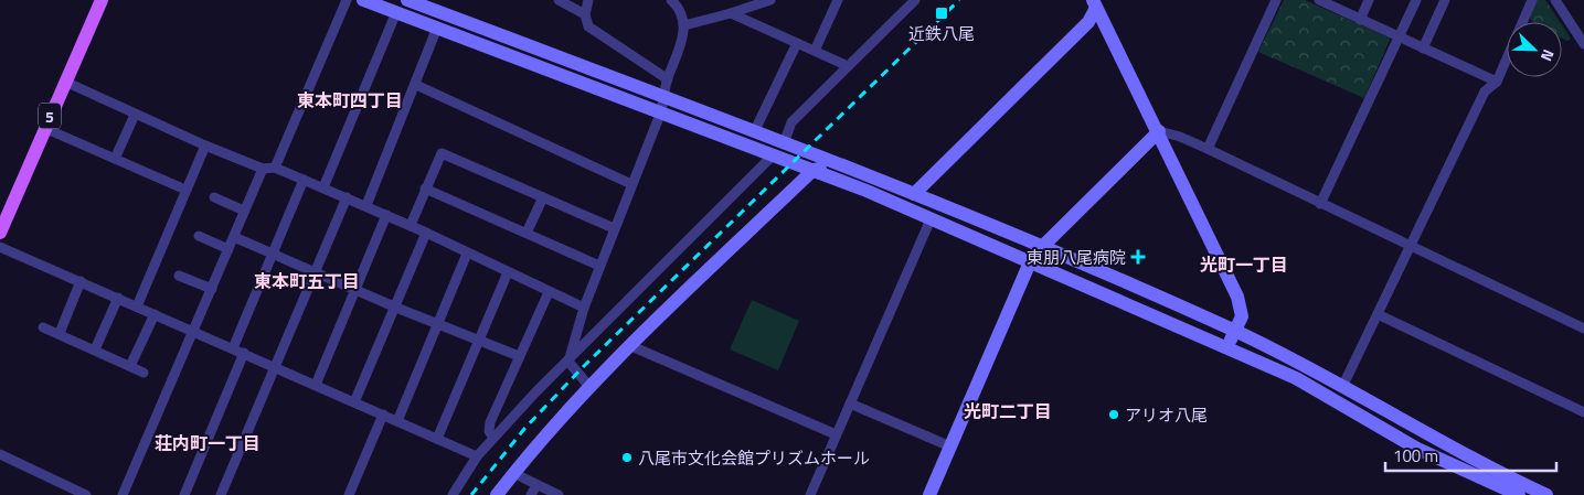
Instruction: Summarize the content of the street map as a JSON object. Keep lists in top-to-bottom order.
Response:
{
  "streets": {
    "main road": ["5"]
  },
  "districts": [
    "東本町四丁目",
    "光町一丁目",
    "東本町五丁目",
    "光町二丁目",
    "荘内町一丁目"
  ],
  "places": {
    "transit": ["近鉄八尾"],
    "health": ["東朋八尾病院"],
    "other": ["アリオ八尾", "八尾市文化会館プリズムホール"]
  },
  "scale_bar": "100 m",
  "north": "bottom right"
}
